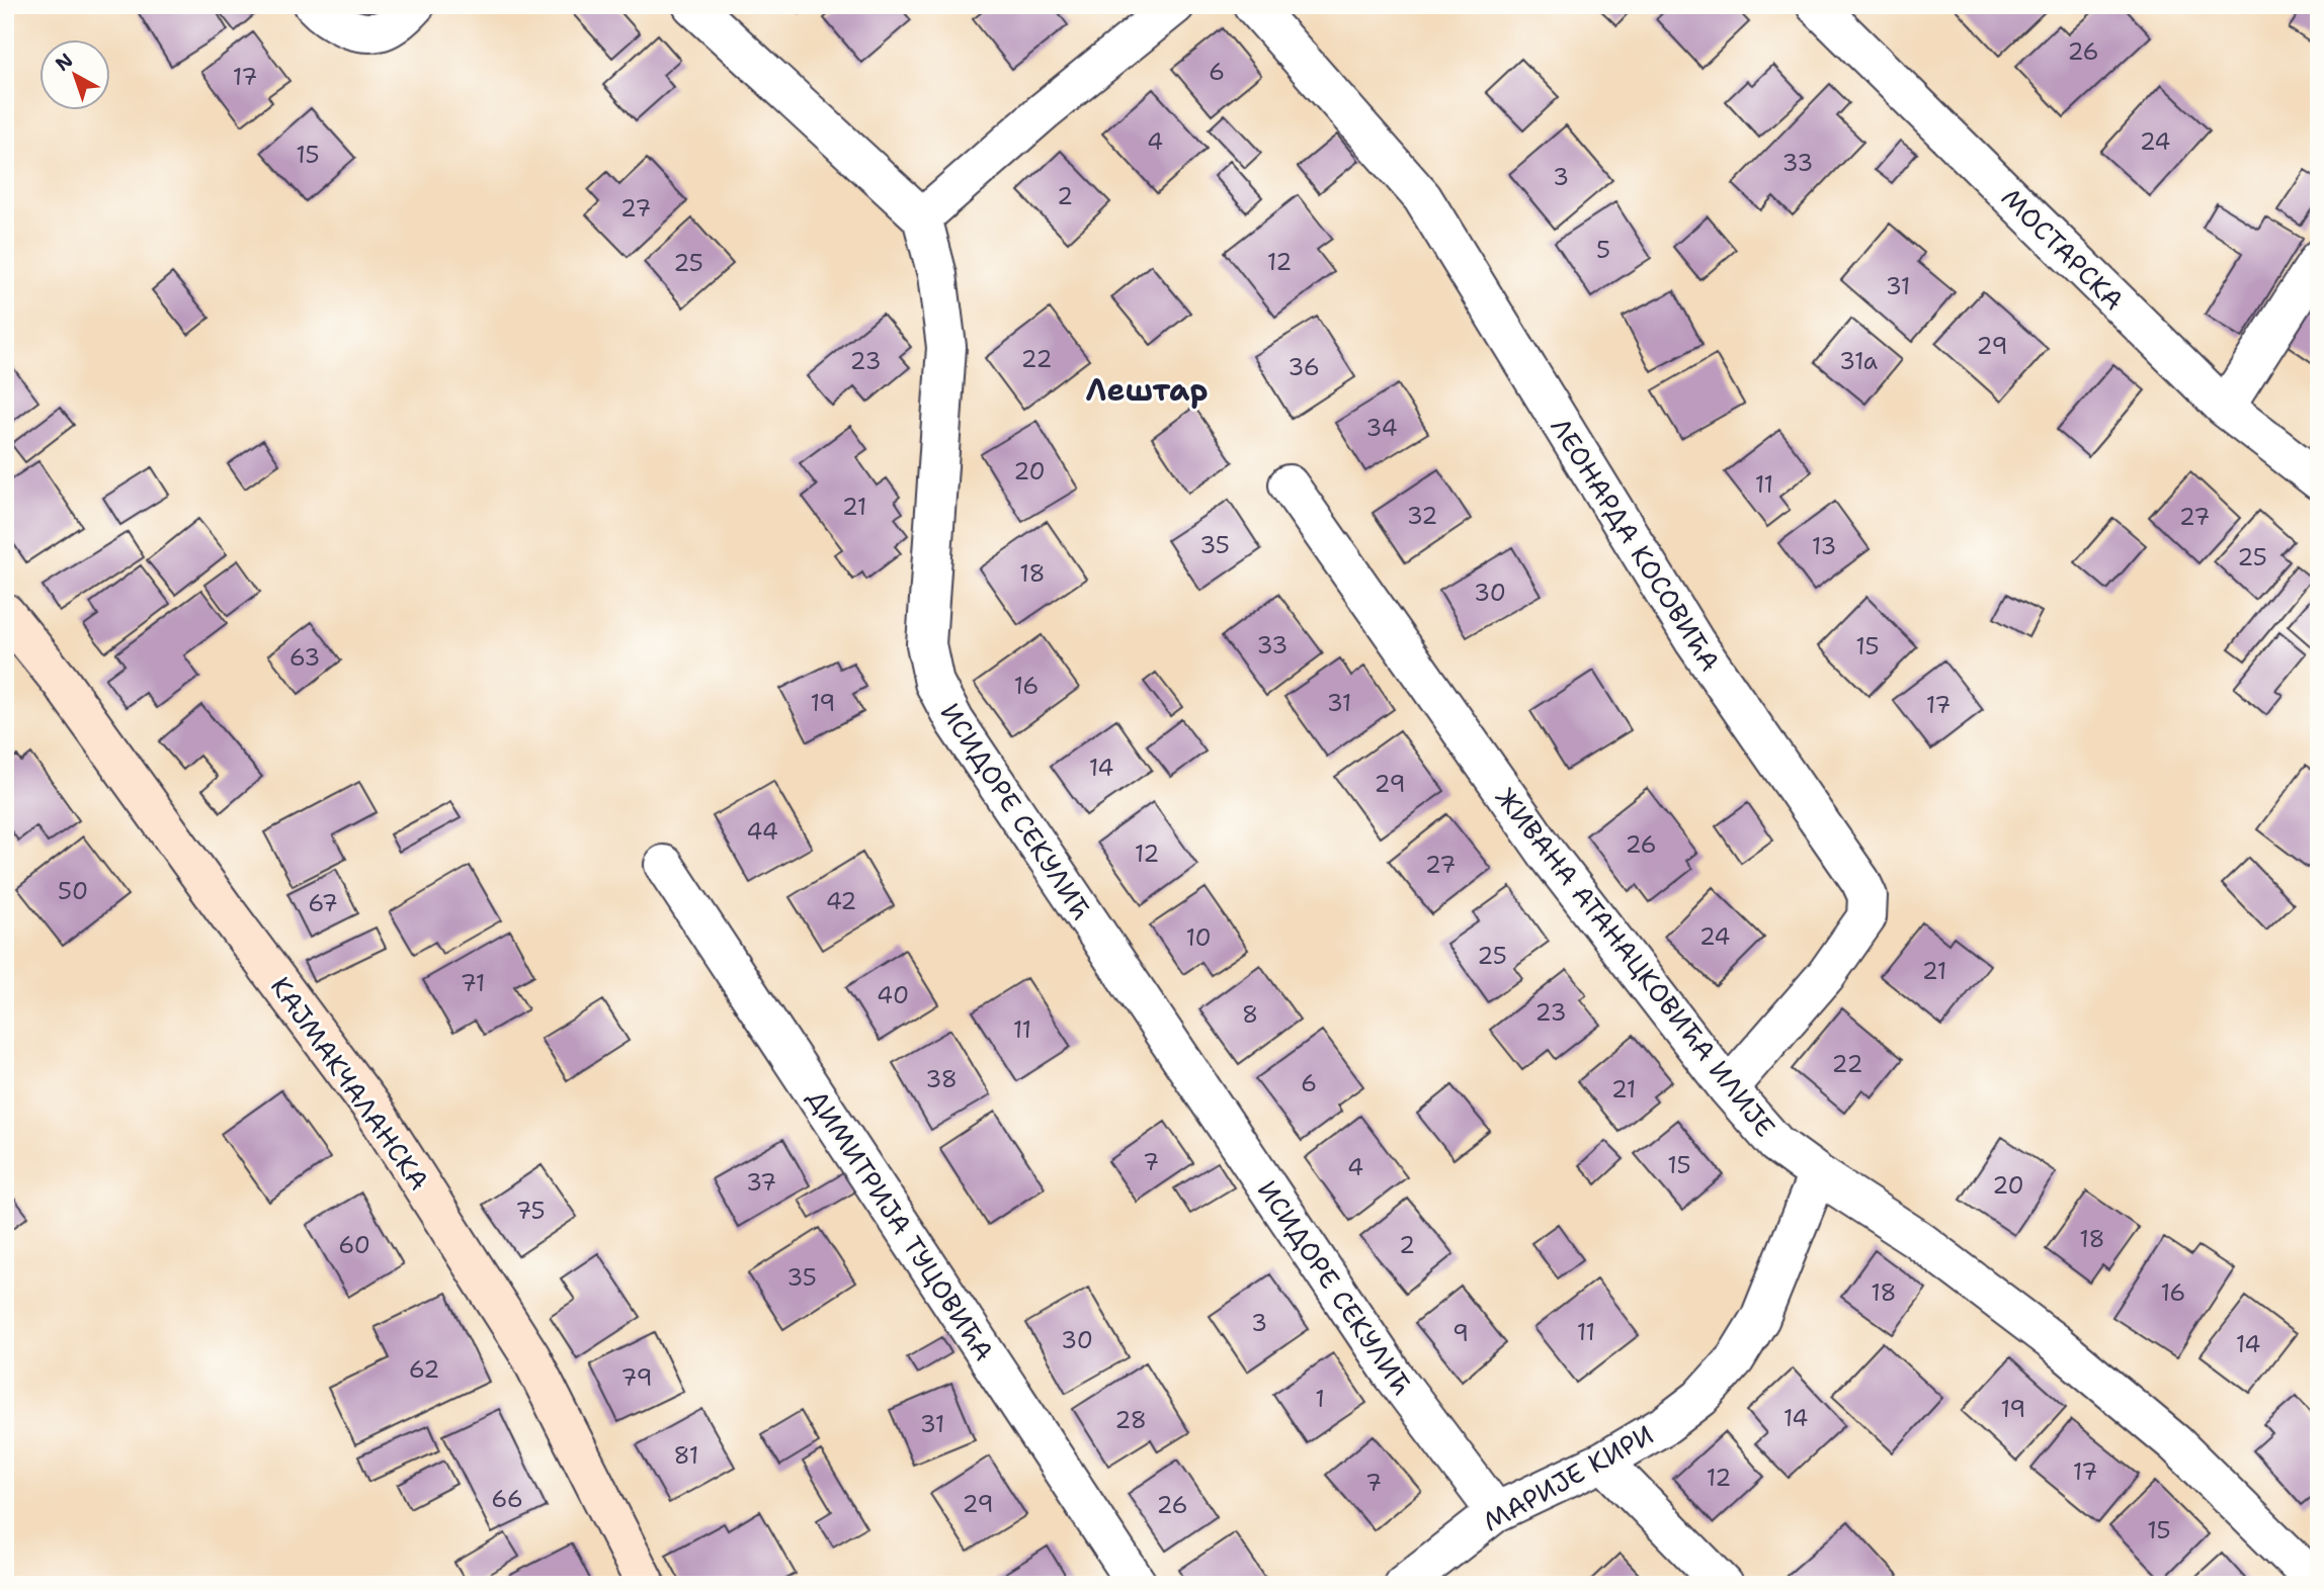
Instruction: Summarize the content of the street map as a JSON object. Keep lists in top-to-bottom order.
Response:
{
  "streets": {
    "street": [
      "МОСТАРСКА",
      "ЛЕОНАРДА КОСОВИЋА",
      "ИСИДОРЕ СЕКУЛИЋ",
      "ЖИВАНА АТАНАЦКОВИЋА ИЛИЈЕ",
      "КАЈМАКЧАЛАНСКА",
      "ДИМИТРИЈА ТУЦОВИЋА",
      "МАРИЈЕ КИРИ"
    ]
  },
  "crossings": [
    ["ЛЕОНАРДА КОСОВИЋА", "ЖИВАНА АТАНАЦКОВИЋА ИЛИЈЕ"],
    ["ИСИДОРЕ СЕКУЛИЋ", "МАРИЈЕ КИРИ"],
    ["ЖИВАНА АТАНАЦКОВИЋА ИЛИЈЕ", "МАРИЈЕ КИРИ"]
  ],
  "districts": ["Лештар"],
  "house_numbers": [
    "26",
    "6",
    "17",
    "4",
    "24",
    "15",
    "33",
    "3",
    "2",
    "27",
    "5",
    "12",
    "25",
    "31",
    "29",
    "22",
    "23",
    "31a",
    "36",
    "34",
    "20",
    "11",
    "21",
    "32",
    "27",
    "35",
    "13",
    "25",
    "18",
    "30",
    "33",
    "15",
    "63",
    "16",
    "19",
    "31",
    "17",
    "14",
    "29",
    "44",
    "26",
    "12",
    "27",
    "50",
    "42",
    "67",
    "24",
    "10",
    "25",
    "21",
    "71",
    "40",
    "23",
    "8",
    "11",
    "22",
    "38",
    "6",
    "21",
    "7",
    "15",
    "4",
    "37",
    "20",
    "75",
    "18",
    "60",
    "2",
    "35",
    "18",
    "16",
    "3",
    "11",
    "9",
    "30",
    "14",
    "62",
    "79",
    "1",
    "19",
    "14",
    "28",
    "31",
    "81",
    "17",
    "12",
    "7",
    "66",
    "29",
    "26",
    "15"
  ],
  "north": "top left"
}
